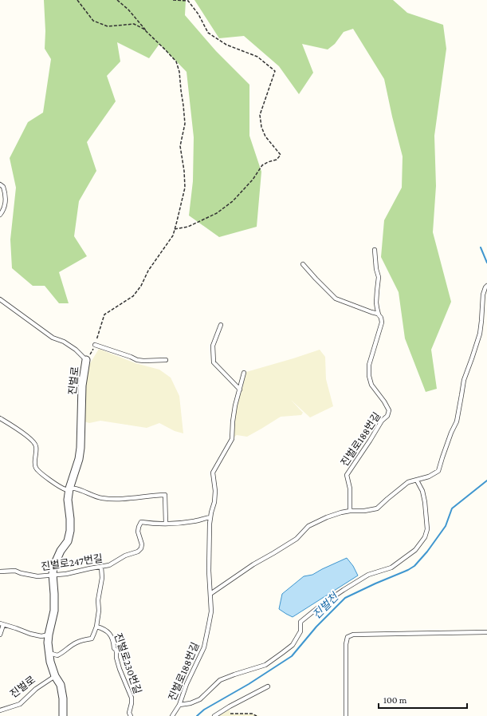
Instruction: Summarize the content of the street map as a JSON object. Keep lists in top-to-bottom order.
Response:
{
  "streets": {
    "street": ["진벌로"],
    "lane": ["진벌로188번길", "진벌로247번길", "진벌로230번길"]
  },
  "crossings": [
    ["진벌로", "진벌로247번길"],
    ["진벌로188번길", "진벌로247번길"]
  ],
  "water": ["진벌천"],
  "scale_bar": "100 m"
}
